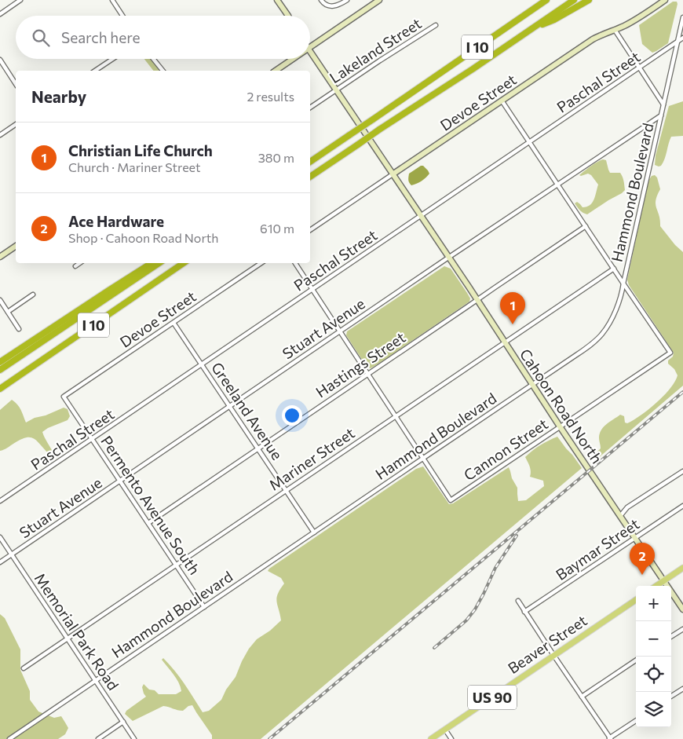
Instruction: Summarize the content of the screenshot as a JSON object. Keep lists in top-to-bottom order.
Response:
{
  "streets": {
    "highway": ["I 10"],
    "main road": [
      "Devoe Street",
      "Cahoon Road North",
      "Beaver Street",
      "US 90"
    ],
    "street": [
      "Lakeland Street",
      "Paschal Street",
      "Hammond Boulevard",
      "Stuart Avenue",
      "Hastings Street",
      "Greeland Avenue",
      "Cannon Street",
      "Mariner Street",
      "Permento Avenue South",
      "Baymar Street",
      "Memorial Park Road"
    ]
  },
  "crossings": [
    ["Paschal Street", "Hammond Boulevard"],
    ["Paschal Street", "Cahoon Road North"],
    ["Paschal Street", "Greeland Avenue"],
    ["Paschal Street", "Permento Avenue South"],
    ["Devoe Street", "Cahoon Road North"],
    ["Devoe Street", "Greeland Avenue"],
    ["Devoe Street", "Permento Avenue South"],
    ["Hammond Boulevard", "Stuart Avenue"],
    ["Hammond Boulevard", "Cahoon Road North"],
    ["Hammond Boulevard", "Greeland Avenue"],
    ["Hammond Boulevard", "Cannon Street"],
    ["Hammond Boulevard", "Permento Avenue South"],
    ["Hammond Boulevard", "Memorial Park Road"],
    ["Stuart Avenue", "Cahoon Road North"],
    ["Stuart Avenue", "Greeland Avenue"],
    ["Stuart Avenue", "Permento Avenue South"],
    ["Stuart Avenue", "Memorial Park Road"],
    ["Hastings Street", "Cahoon Road North"],
    ["Hastings Street", "Greeland Avenue"],
    ["Hastings Street", "Permento Avenue South"],
    ["Cahoon Road North", "Cannon Street"],
    ["Cahoon Road North", "Mariner Street"],
    ["Cahoon Road North", "Baymar Street"],
    ["Greeland Avenue", "Mariner Street"],
    ["Mariner Street", "Permento Avenue South"],
    ["Mariner Street", "Memorial Park Road"]
  ],
  "page": {
    "search": "Search here",
    "heading": ["Nearby", "2 results"],
    "list": [
      {
        "mark": "1",
        "name": "Christian Life Church",
        "note": "Church · Mariner Street",
        "value": "380 m"
      },
      {
        "mark": "2",
        "name": "Ace Hardware",
        "note": "Shop · Cahoon Road North",
        "value": "610 m"
      }
    ],
    "pins": ["1", "2"],
    "map_buttons": ["+", "−"]
  }
}
